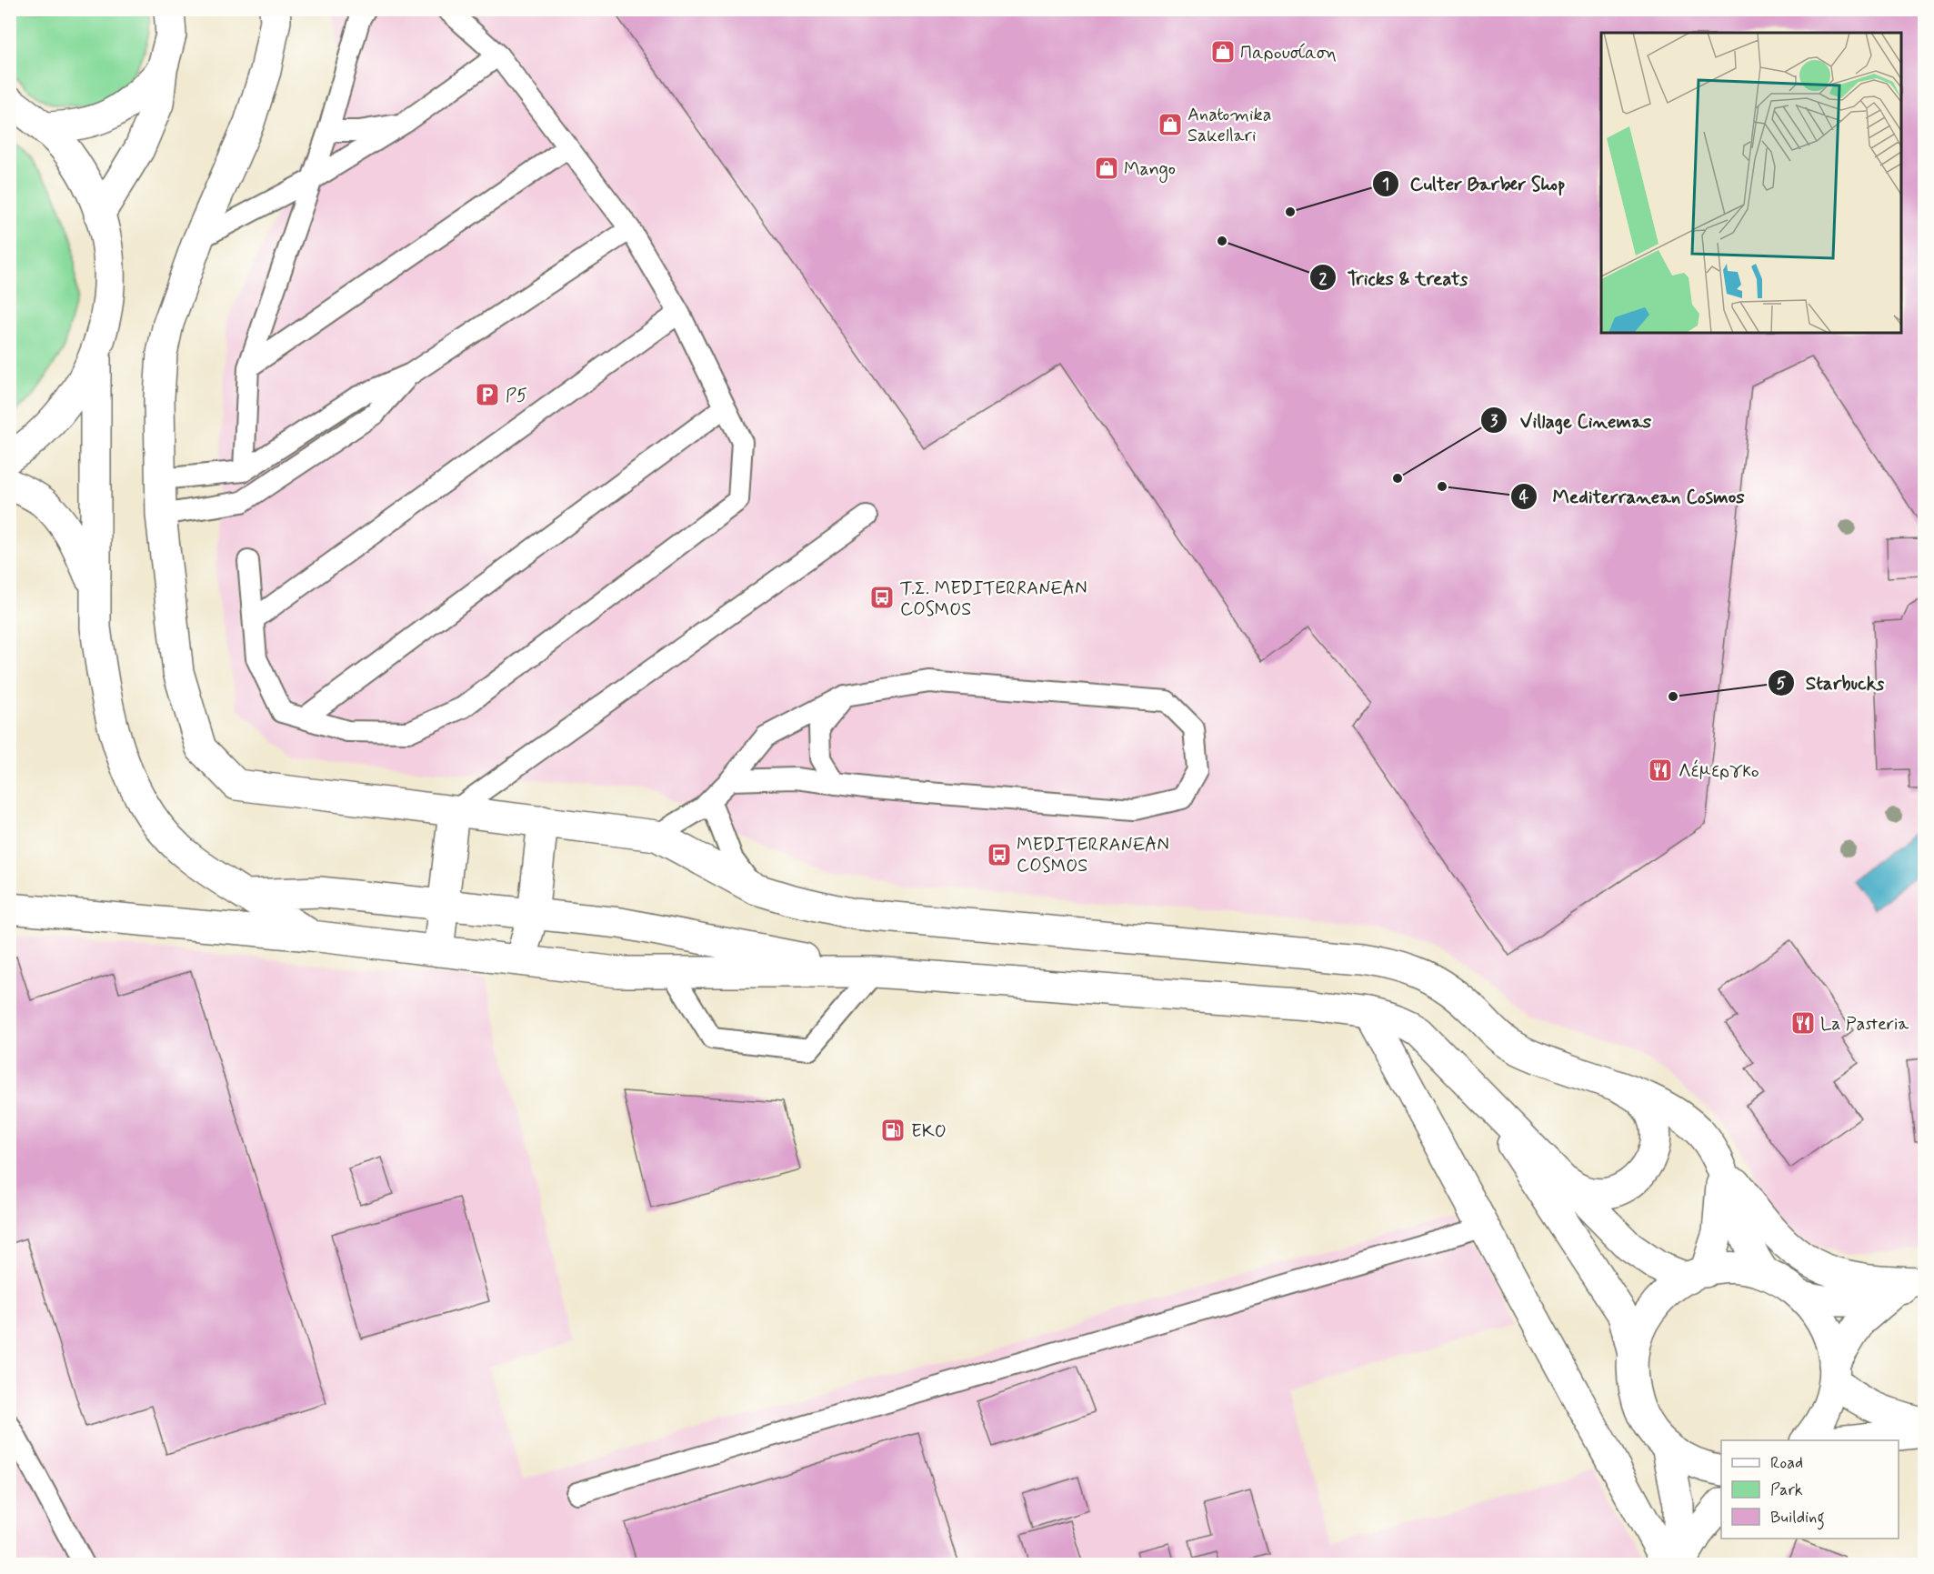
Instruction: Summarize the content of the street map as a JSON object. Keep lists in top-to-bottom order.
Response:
{
  "places": {
    "shop": ["Παρουσίαση", "Anatomika Sakellari", "Mango"],
    "other": [
      "Culter Barber Shop",
      "Tricks & treats",
      "Village Cinemas",
      "Mediterranean Cosmos",
      "Starbucks"
    ],
    "parking": ["P5"],
    "bus stop": ["Τ.Σ. MEDITERRANEAN COSMOS", "MEDITERRANEAN COSMOS"],
    "restaurant": ["Λέμεργκο", "La Pasteria"],
    "fuel station": ["EKO"]
  },
  "legend": ["Road", "Park", "Building"]
}
